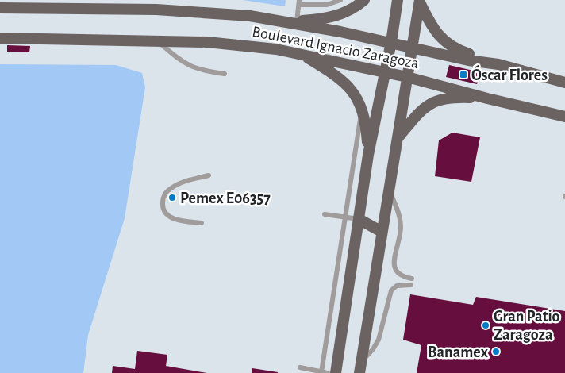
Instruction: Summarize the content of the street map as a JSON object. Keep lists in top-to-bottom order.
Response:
{
  "streets": {
    "main road": ["Boulevard Ignacio Zaragoza"]
  },
  "places": {
    "transit": ["Óscar Flores"],
    "other": ["Pemex E06357", "Gran Patio Zaragoza", "Banamex"]
  }
}
